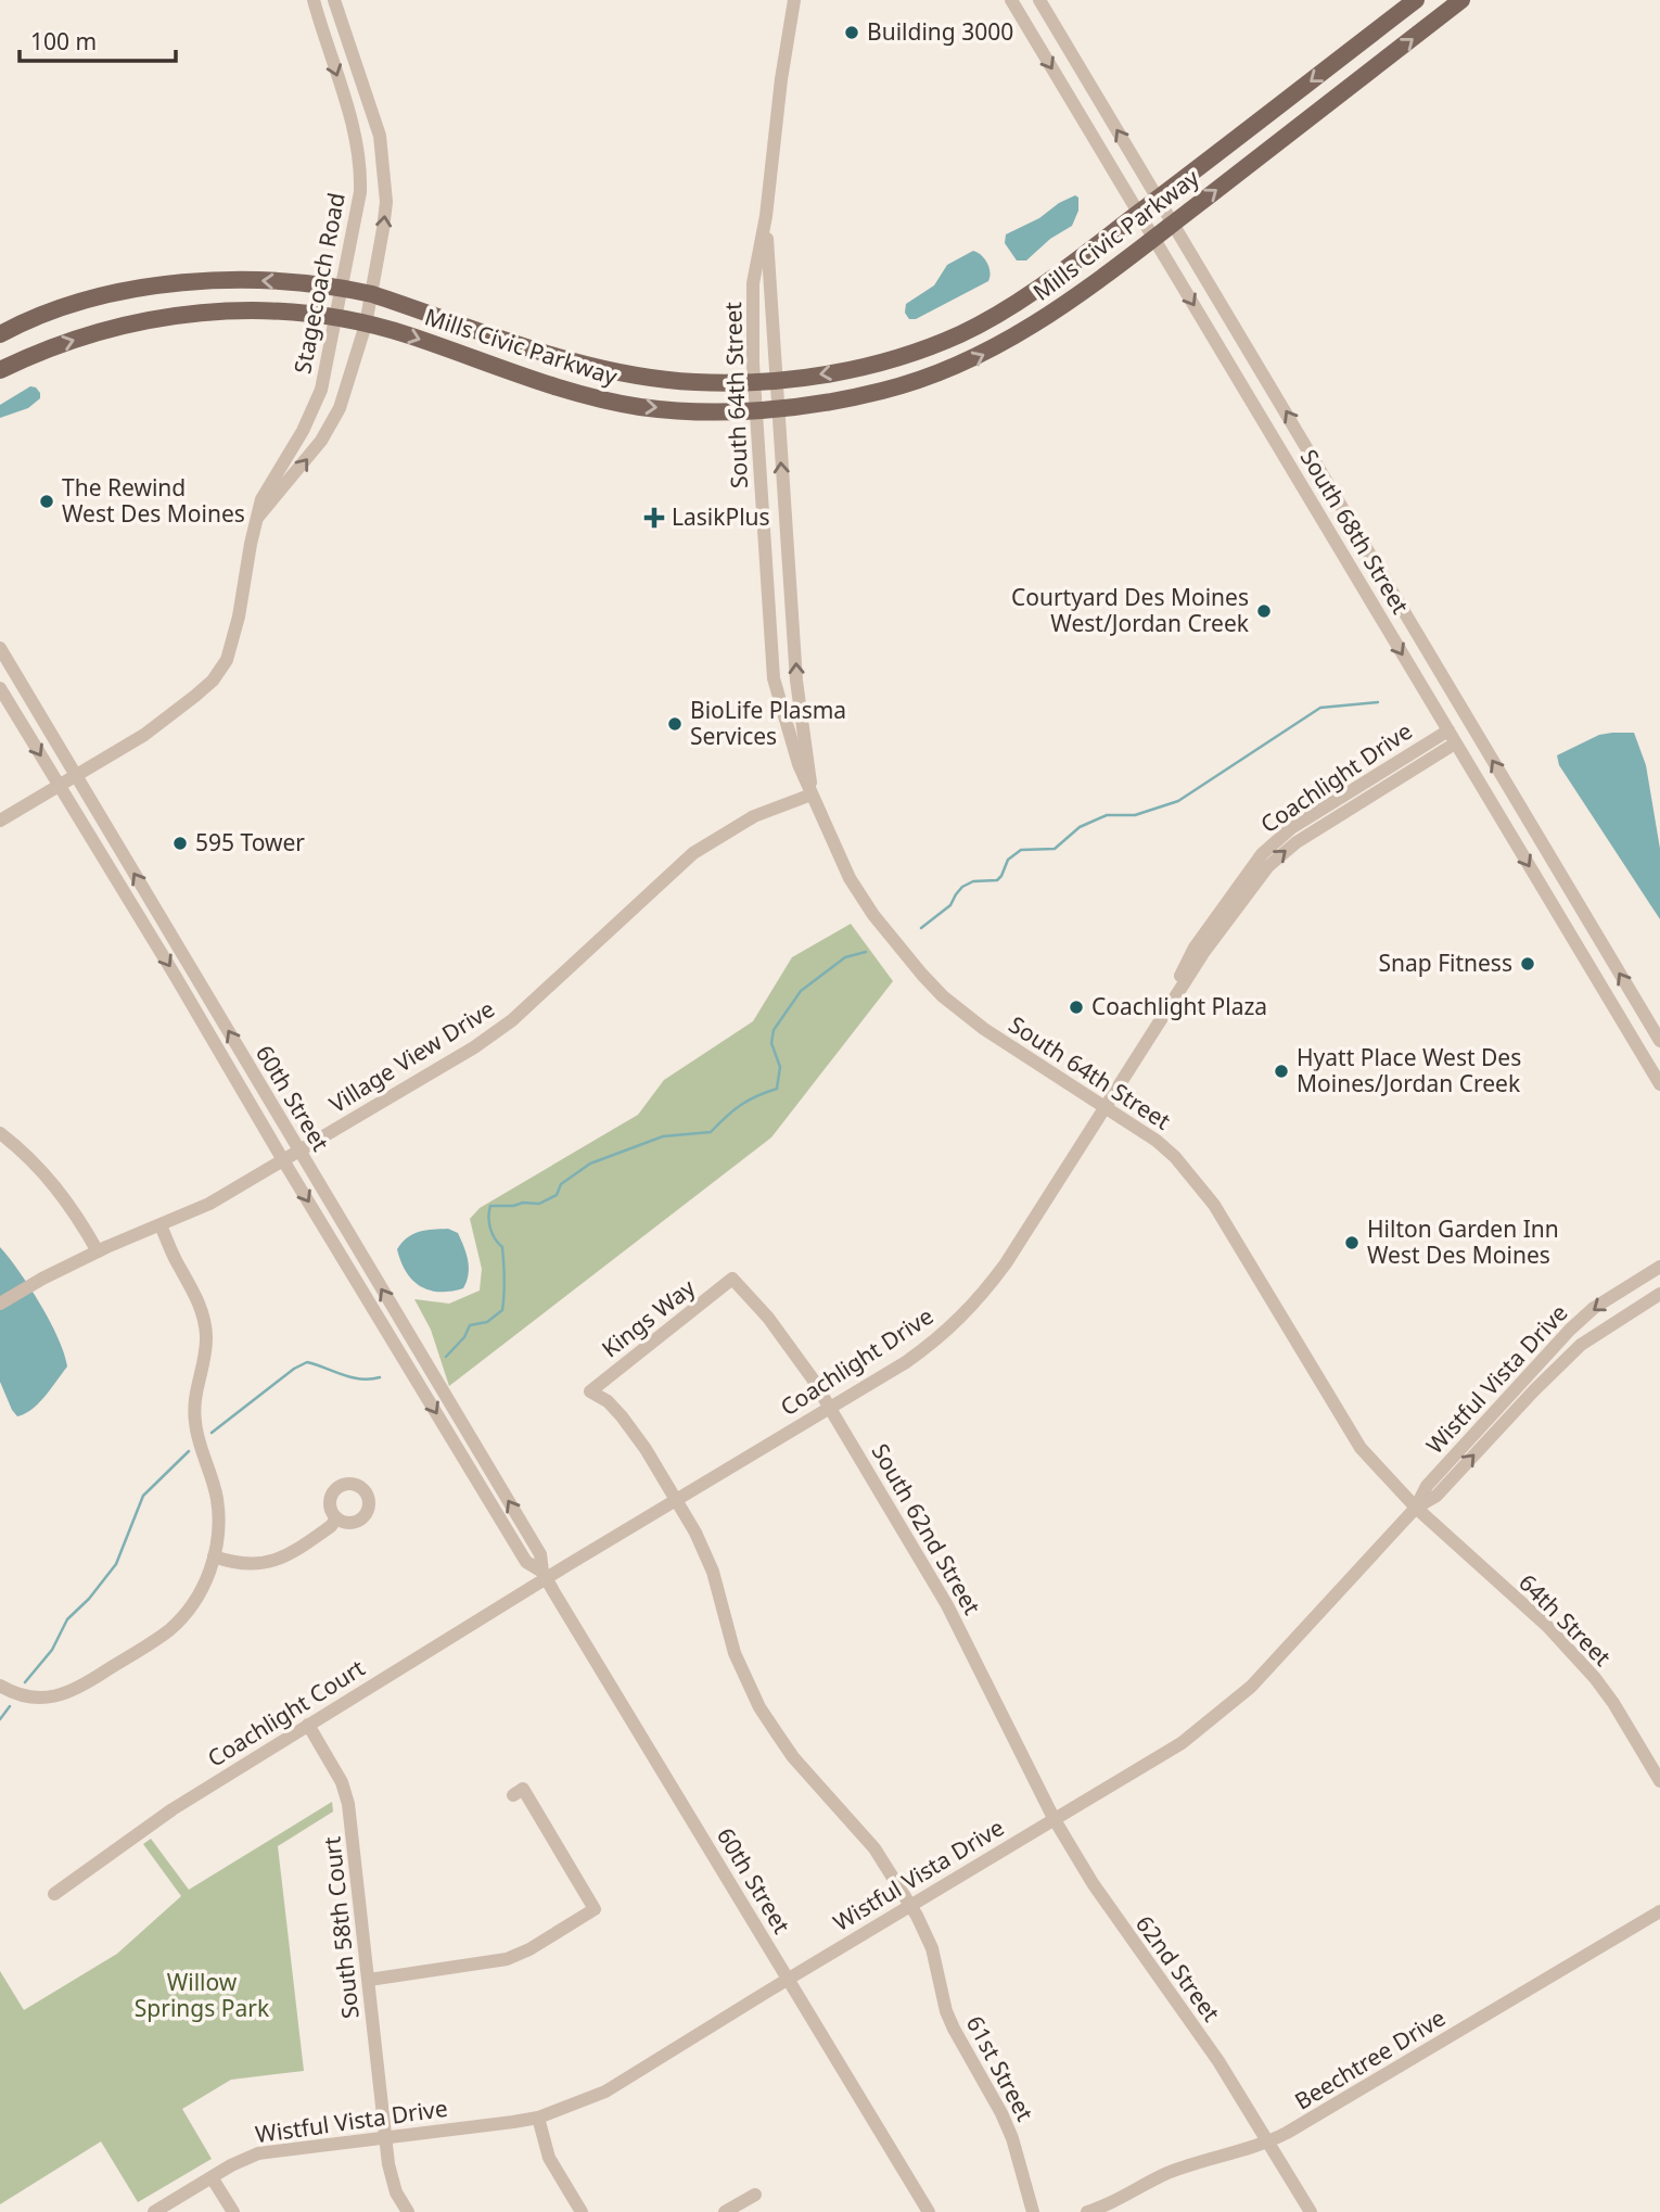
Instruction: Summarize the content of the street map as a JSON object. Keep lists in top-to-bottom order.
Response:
{
  "streets": {
    "main road": ["Mills Civic Parkway"],
    "street": [
      "Stagecoach Road",
      "South 64th Street",
      "South 68th Street",
      "Coachlight Drive",
      "Village View Drive",
      "60th Street",
      "Kings Way",
      "Wistful Vista Drive",
      "South 62nd Street",
      "64th Street",
      "Coachlight Court",
      "South 58th Court",
      "62nd Street",
      "Beechtree Drive",
      "61st Street"
    ]
  },
  "crossings": [
    ["Mills Civic Parkway", "Stagecoach Road"],
    ["Mills Civic Parkway", "South 64th Street"],
    ["Mills Civic Parkway", "South 68th Street"],
    ["Stagecoach Road", "60th Street"],
    ["South 64th Street", "Coachlight Drive"],
    ["South 64th Street", "Village View Drive"],
    ["South 64th Street", "Wistful Vista Drive"],
    ["South 64th Street", "64th Street"],
    ["South 68th Street", "Coachlight Drive"],
    ["Coachlight Drive", "60th Street"],
    ["Coachlight Drive", "South 62nd Street"],
    ["Coachlight Drive", "Coachlight Court"],
    ["Coachlight Drive", "61st Street"],
    ["Village View Drive", "60th Street"],
    ["60th Street", "Wistful Vista Drive"],
    ["60th Street", "Coachlight Court"],
    ["Kings Way", "South 62nd Street"],
    ["Kings Way", "61st Street"],
    ["Wistful Vista Drive", "South 62nd Street"],
    ["Wistful Vista Drive", "64th Street"],
    ["Wistful Vista Drive", "South 58th Court"],
    ["Wistful Vista Drive", "62nd Street"],
    ["Wistful Vista Drive", "61st Street"],
    ["South 62nd Street", "62nd Street"],
    ["Coachlight Court", "South 58th Court"],
    ["62nd Street", "Beechtree Drive"]
  ],
  "parks": ["Willow Springs Park"],
  "places": {
    "other": [
      "Building 3000",
      "The Rewind West Des Moines",
      "Courtyard Des Moines West/Jordan Creek",
      "BioLife Plasma Services",
      "595 Tower",
      "Snap Fitness",
      "Coachlight Plaza",
      "Hyatt Place West Des Moines/Jordan Creek",
      "Hilton Garden Inn West Des Moines"
    ],
    "health": ["LasikPlus"]
  },
  "scale_bar": "100 m"
}
